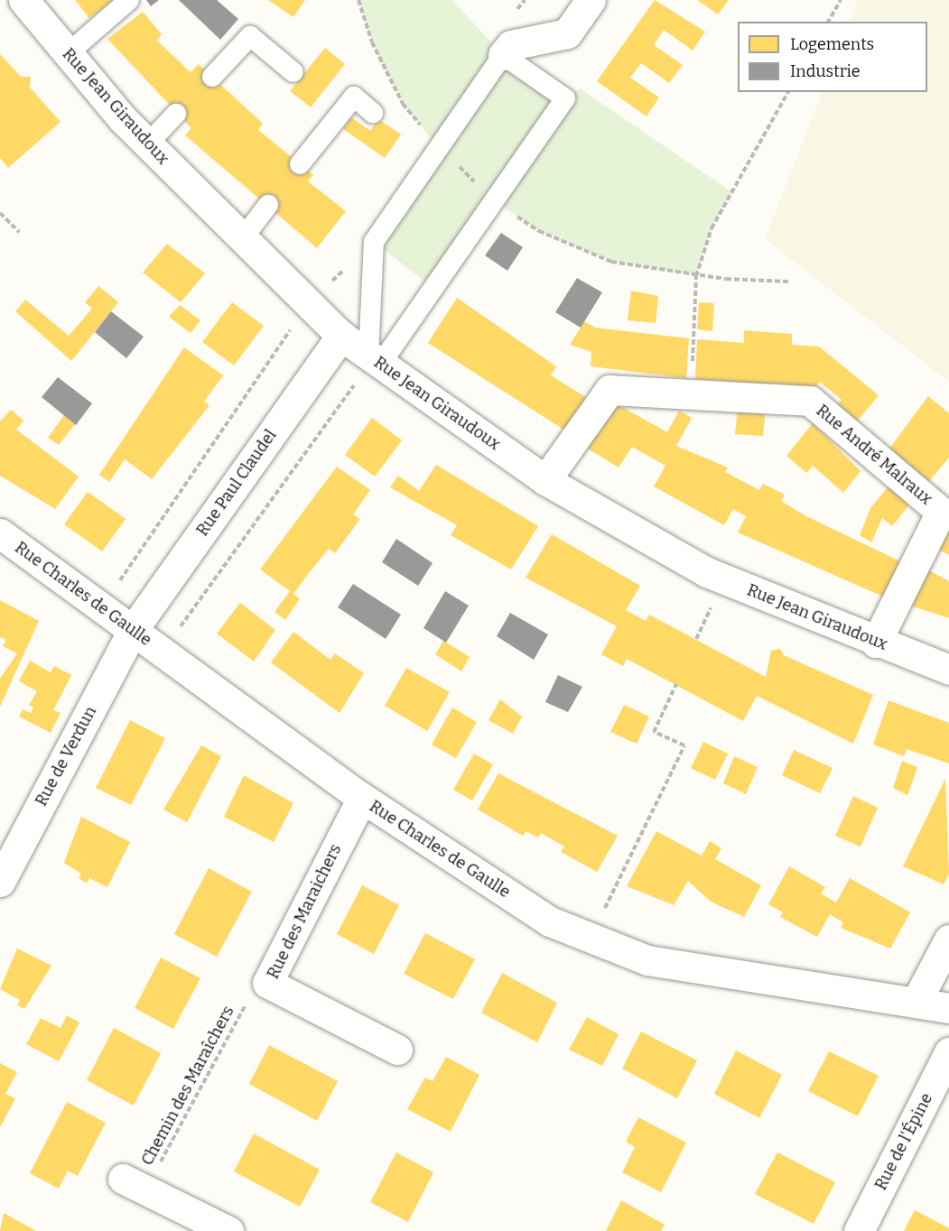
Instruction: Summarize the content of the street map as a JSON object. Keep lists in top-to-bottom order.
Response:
{
  "streets": {
    "street": [
      "Rue Jean Giraudoux",
      "Rue André Malraux",
      "Rue Paul Claudel",
      "Rue Charles de Gaulle",
      "Rue de Verdun",
      "Rue des Maraichers",
      "Rue de l'Épine"
    ],
    "path": ["Chemin des Maraîchers"]
  },
  "crossings": [
    ["Rue Jean Giraudoux", "Rue André Malraux"],
    ["Rue Jean Giraudoux", "Rue Paul Claudel"],
    ["Rue Paul Claudel", "Rue Charles de Gaulle"],
    ["Rue Paul Claudel", "Rue de Verdun"],
    ["Rue Charles de Gaulle", "Rue de Verdun"],
    ["Rue Charles de Gaulle", "Rue des Maraichers"],
    ["Rue des Maraichers", "Chemin des Maraîchers"]
  ],
  "legend": ["Logements", "Industrie"]
}
